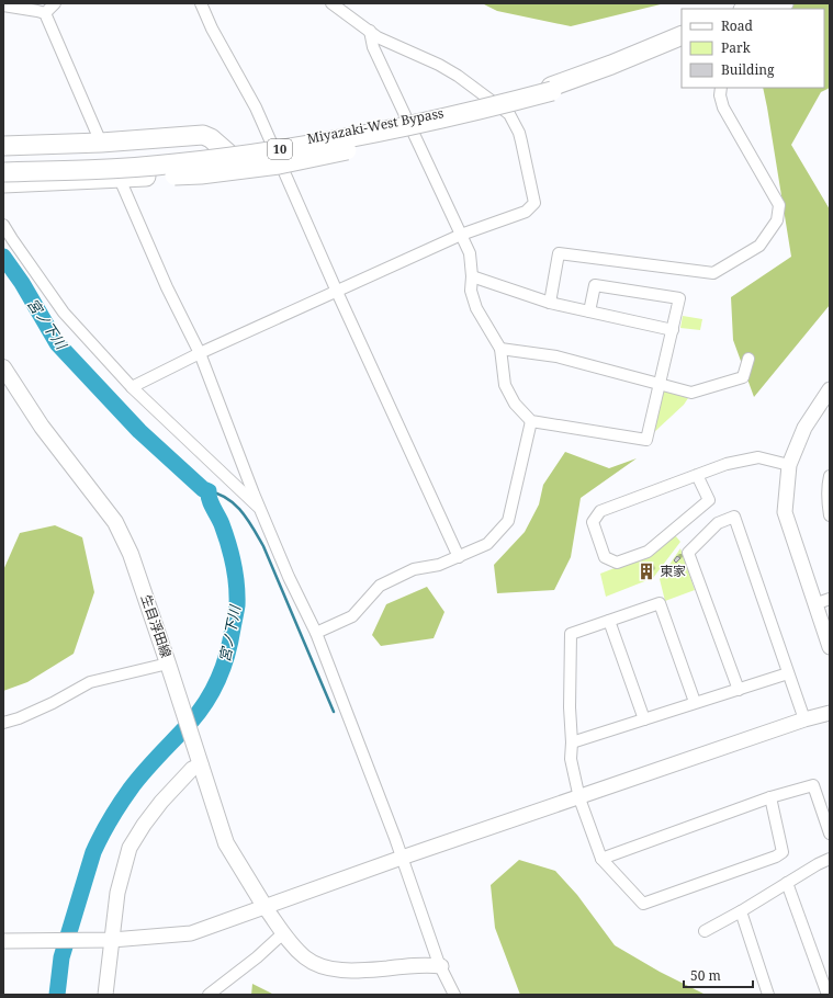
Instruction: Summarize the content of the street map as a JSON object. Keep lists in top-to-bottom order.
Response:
{
  "streets": {
    "highway": ["Miyazaki-West Bypass", "10"],
    "main road": ["生目浮田線"]
  },
  "water": ["宮ノ下川"],
  "places": {
    "building": ["東家"]
  },
  "legend": ["Road", "Park", "Building"],
  "scale_bar": "50 m"
}
